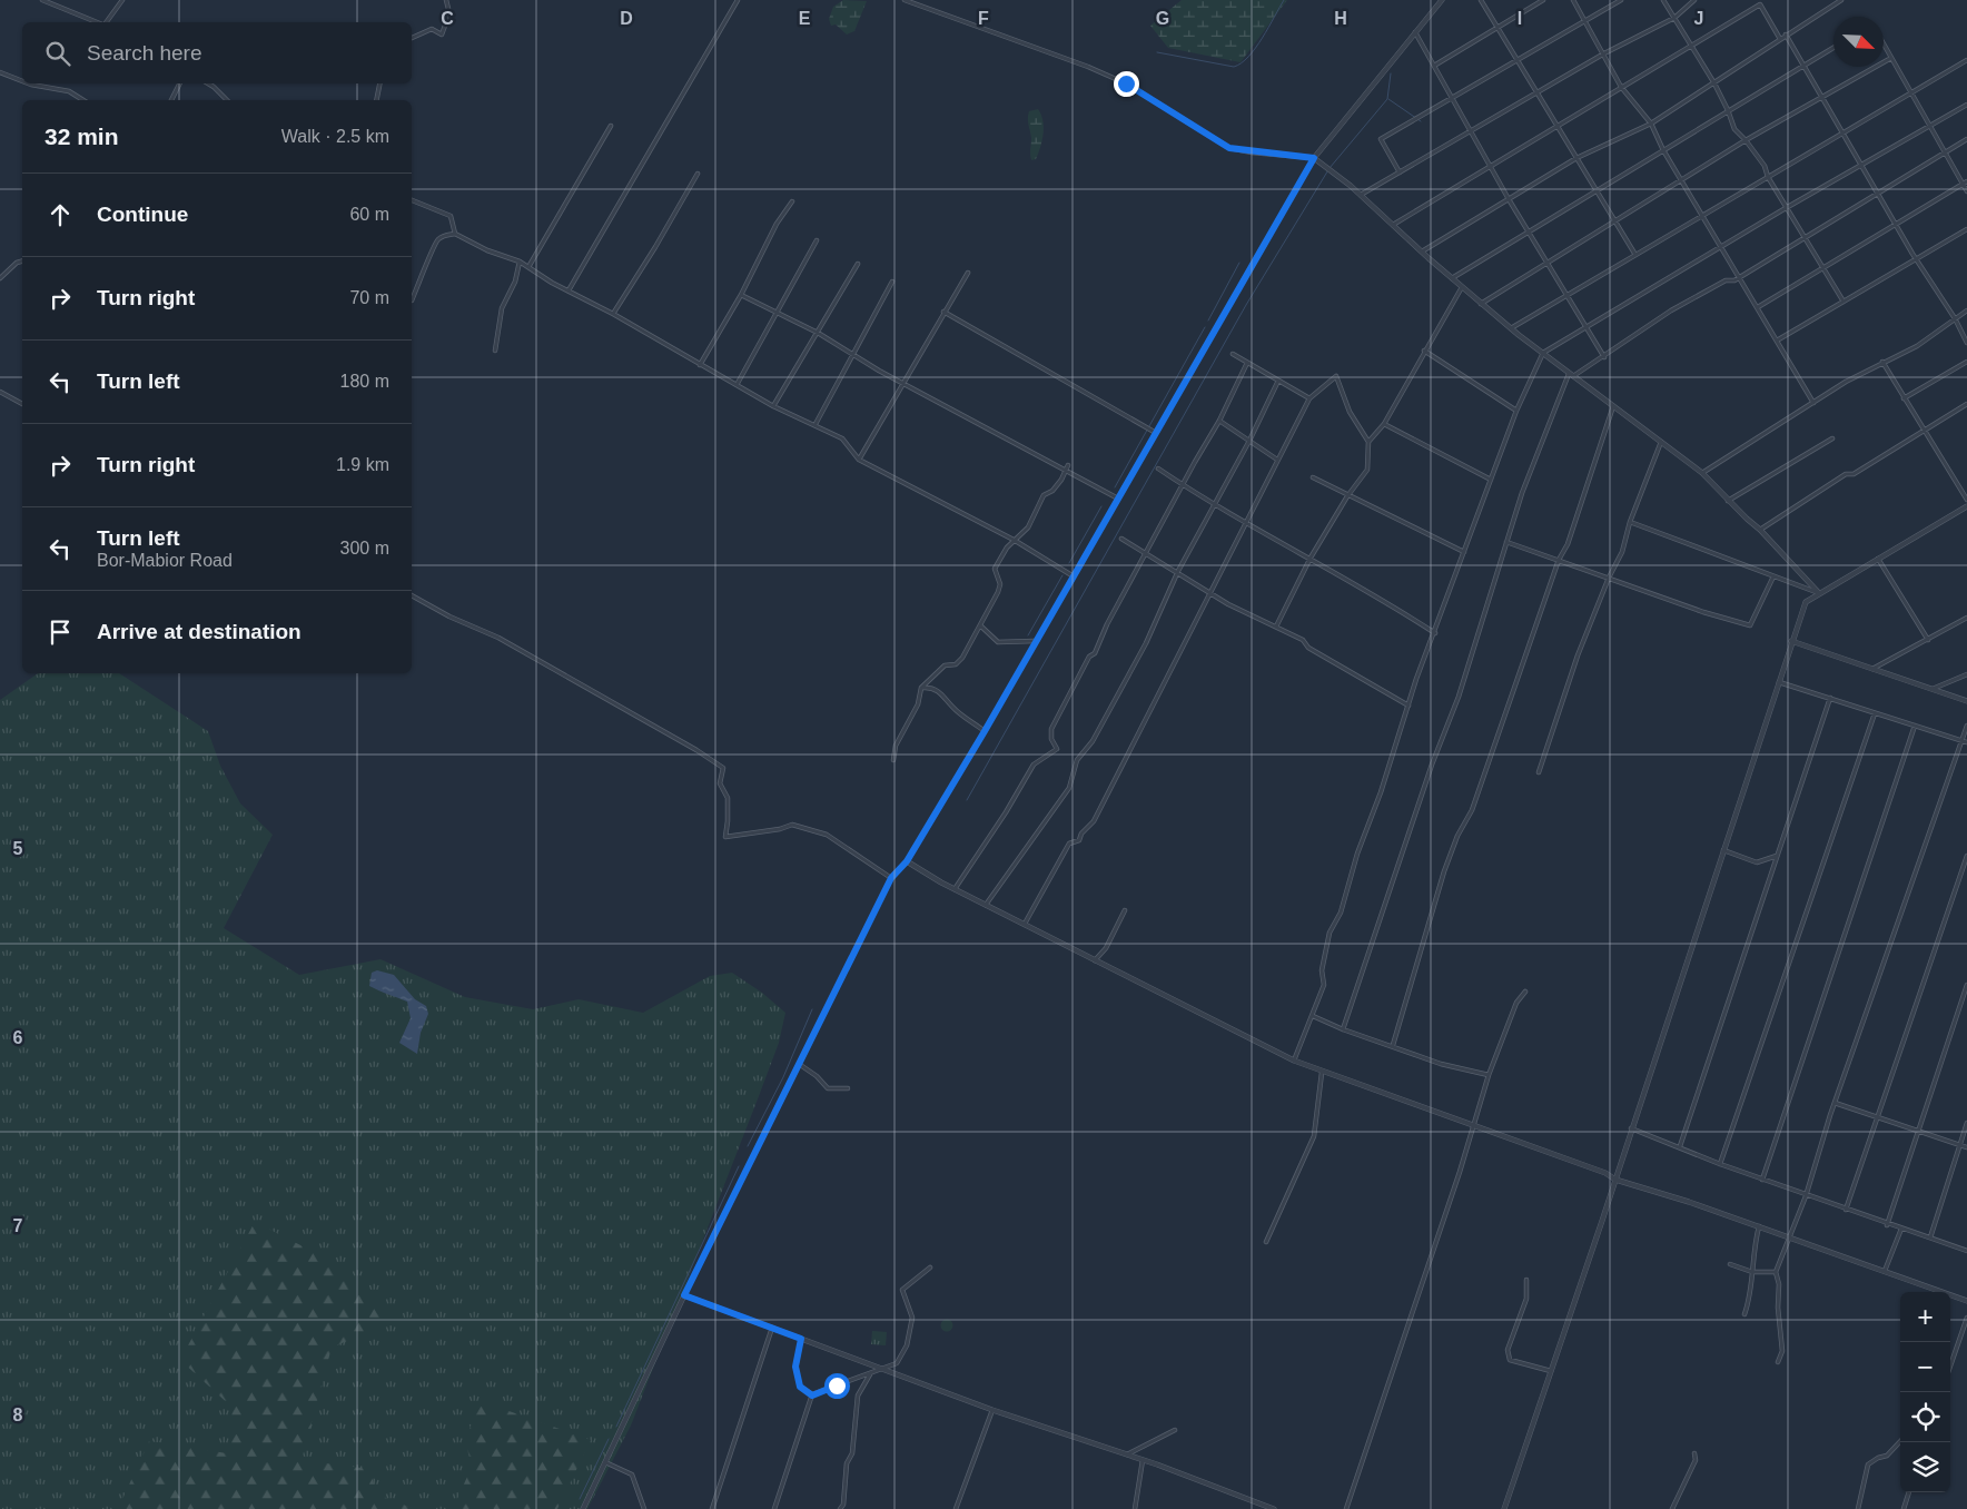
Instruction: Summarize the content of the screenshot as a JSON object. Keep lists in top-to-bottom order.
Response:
{
  "north": "bottom right",
  "page": {
    "search": "Search here",
    "heading": ["32 min", "Walk · 2.5 km"],
    "list": [
      ["Continue", "60 m"],
      ["Turn right", "70 m"],
      ["Turn left", "180 m"],
      ["Turn right", "1.9 km"],
      ["Turn left", "Bor-Mabior Road", "300 m"],
      "Arrive at destination"
    ],
    "map_buttons": ["+", "−"]
  },
  "grid": {
    "columns": [
      "C",
      "D",
      "E",
      "F",
      "G",
      "H",
      "I",
      "J"
    ],
    "rows": [
      "5",
      "6",
      "7",
      "8"
    ]
  }
}
